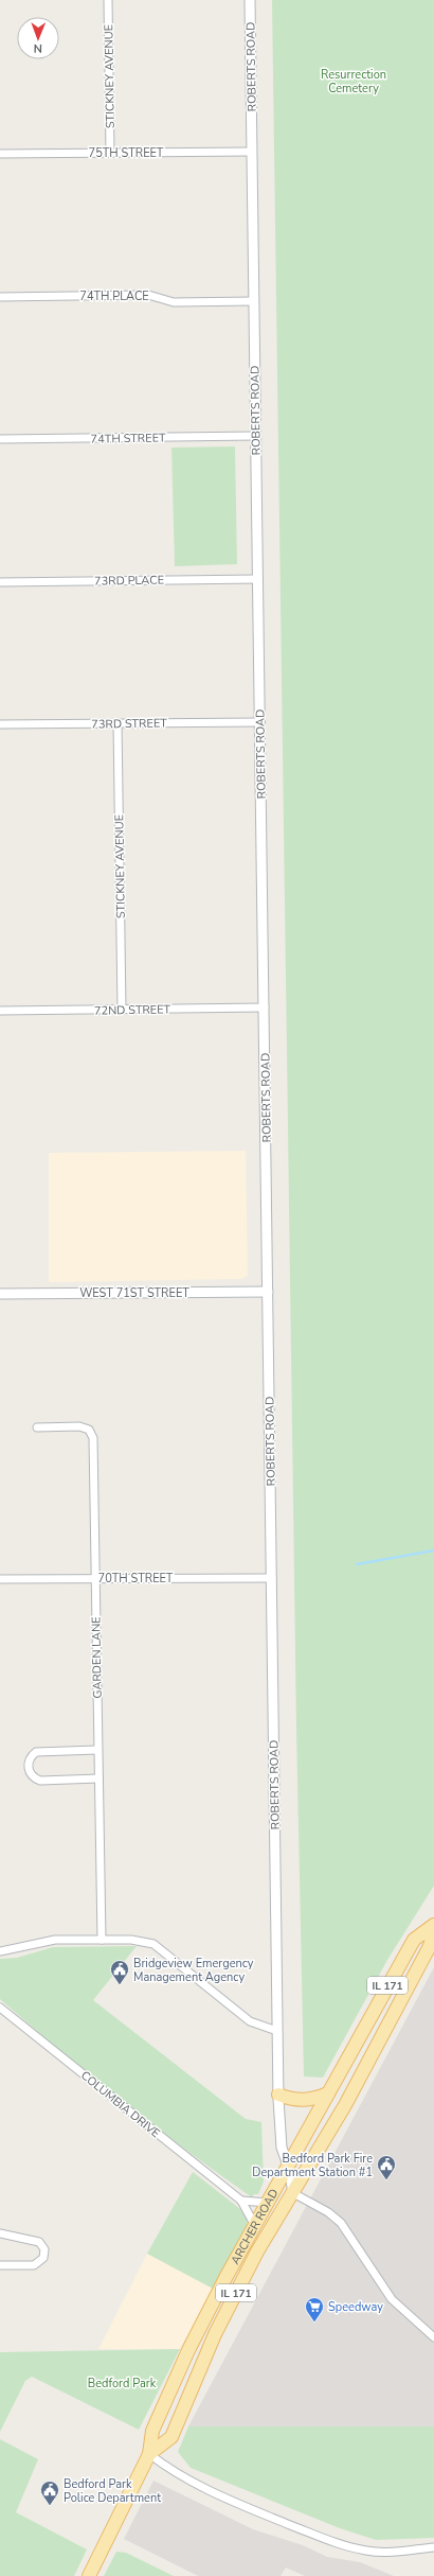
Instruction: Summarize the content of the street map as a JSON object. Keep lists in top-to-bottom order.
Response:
{
  "streets": {
    "main road": ["IL 171", "ARCHER ROAD"],
    "street": [
      "ROBERTS ROAD",
      "STICKNEY AVENUE",
      "75TH STREET",
      "74TH PLACE",
      "74TH STREET",
      "73RD PLACE",
      "73RD STREET",
      "72ND STREET",
      "WEST 71ST STREET",
      "70TH STREET",
      "GARDEN LANE",
      "COLUMBIA DRIVE"
    ]
  },
  "crossings": [
    ["ROBERTS ROAD", "75TH STREET"],
    ["ROBERTS ROAD", "74TH PLACE"],
    ["ROBERTS ROAD", "74TH STREET"],
    ["ROBERTS ROAD", "73RD PLACE"],
    ["ROBERTS ROAD", "73RD STREET"],
    ["ROBERTS ROAD", "72ND STREET"],
    ["ROBERTS ROAD", "WEST 71ST STREET"],
    ["ROBERTS ROAD", "70TH STREET"],
    ["ROBERTS ROAD", "ARCHER ROAD"],
    ["STICKNEY AVENUE", "75TH STREET"],
    ["STICKNEY AVENUE", "73RD STREET"],
    ["STICKNEY AVENUE", "72ND STREET"],
    ["70TH STREET", "GARDEN LANE"],
    ["COLUMBIA DRIVE", "ARCHER ROAD"]
  ],
  "parks": ["Resurrection Cemetery", "Bedford Park"],
  "places": {
    "public building": ["Bridgeview Emergency Management Agency", "Bedford Park Fire Department Station #1", "Bedford Park Police Department"],
    "supermarket": ["Speedway"]
  },
  "north": "bottom"
}
